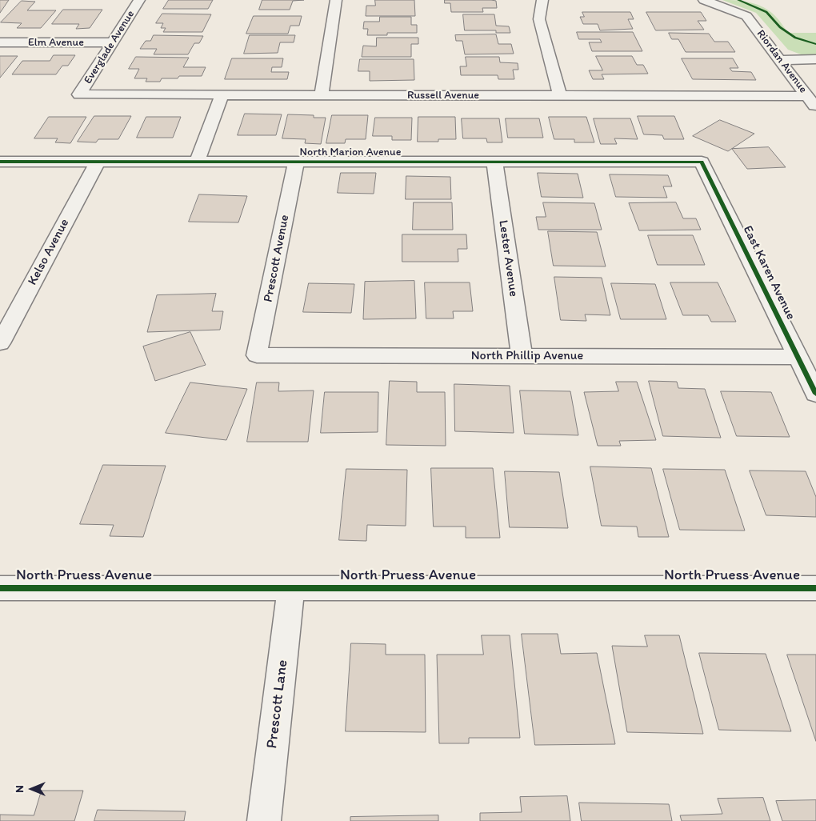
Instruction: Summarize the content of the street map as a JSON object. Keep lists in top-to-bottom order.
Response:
{
  "streets": {
    "street": [
      "Elm Avenue",
      "Everglade Avenue",
      "Riordan Avenue",
      "Russell Avenue",
      "North Marion Avenue",
      "Kelso Avenue",
      "Prescott Avenue",
      "Lester Avenue",
      "East Karen Avenue",
      "North Phillip Avenue",
      "North Pruess Avenue",
      "Prescott Lane"
    ]
  },
  "crossings": [
    ["Elm Avenue", "Everglade Avenue"],
    ["Everglade Avenue", "Russell Avenue"],
    ["Riordan Avenue", "Russell Avenue"],
    ["North Marion Avenue", "Kelso Avenue"],
    ["North Marion Avenue", "Prescott Avenue"],
    ["North Marion Avenue", "Lester Avenue"],
    ["North Marion Avenue", "East Karen Avenue"],
    ["Prescott Avenue", "North Phillip Avenue"],
    ["Lester Avenue", "North Phillip Avenue"],
    ["East Karen Avenue", "North Phillip Avenue"],
    ["North Pruess Avenue", "Prescott Lane"]
  ],
  "north": "left"
}
